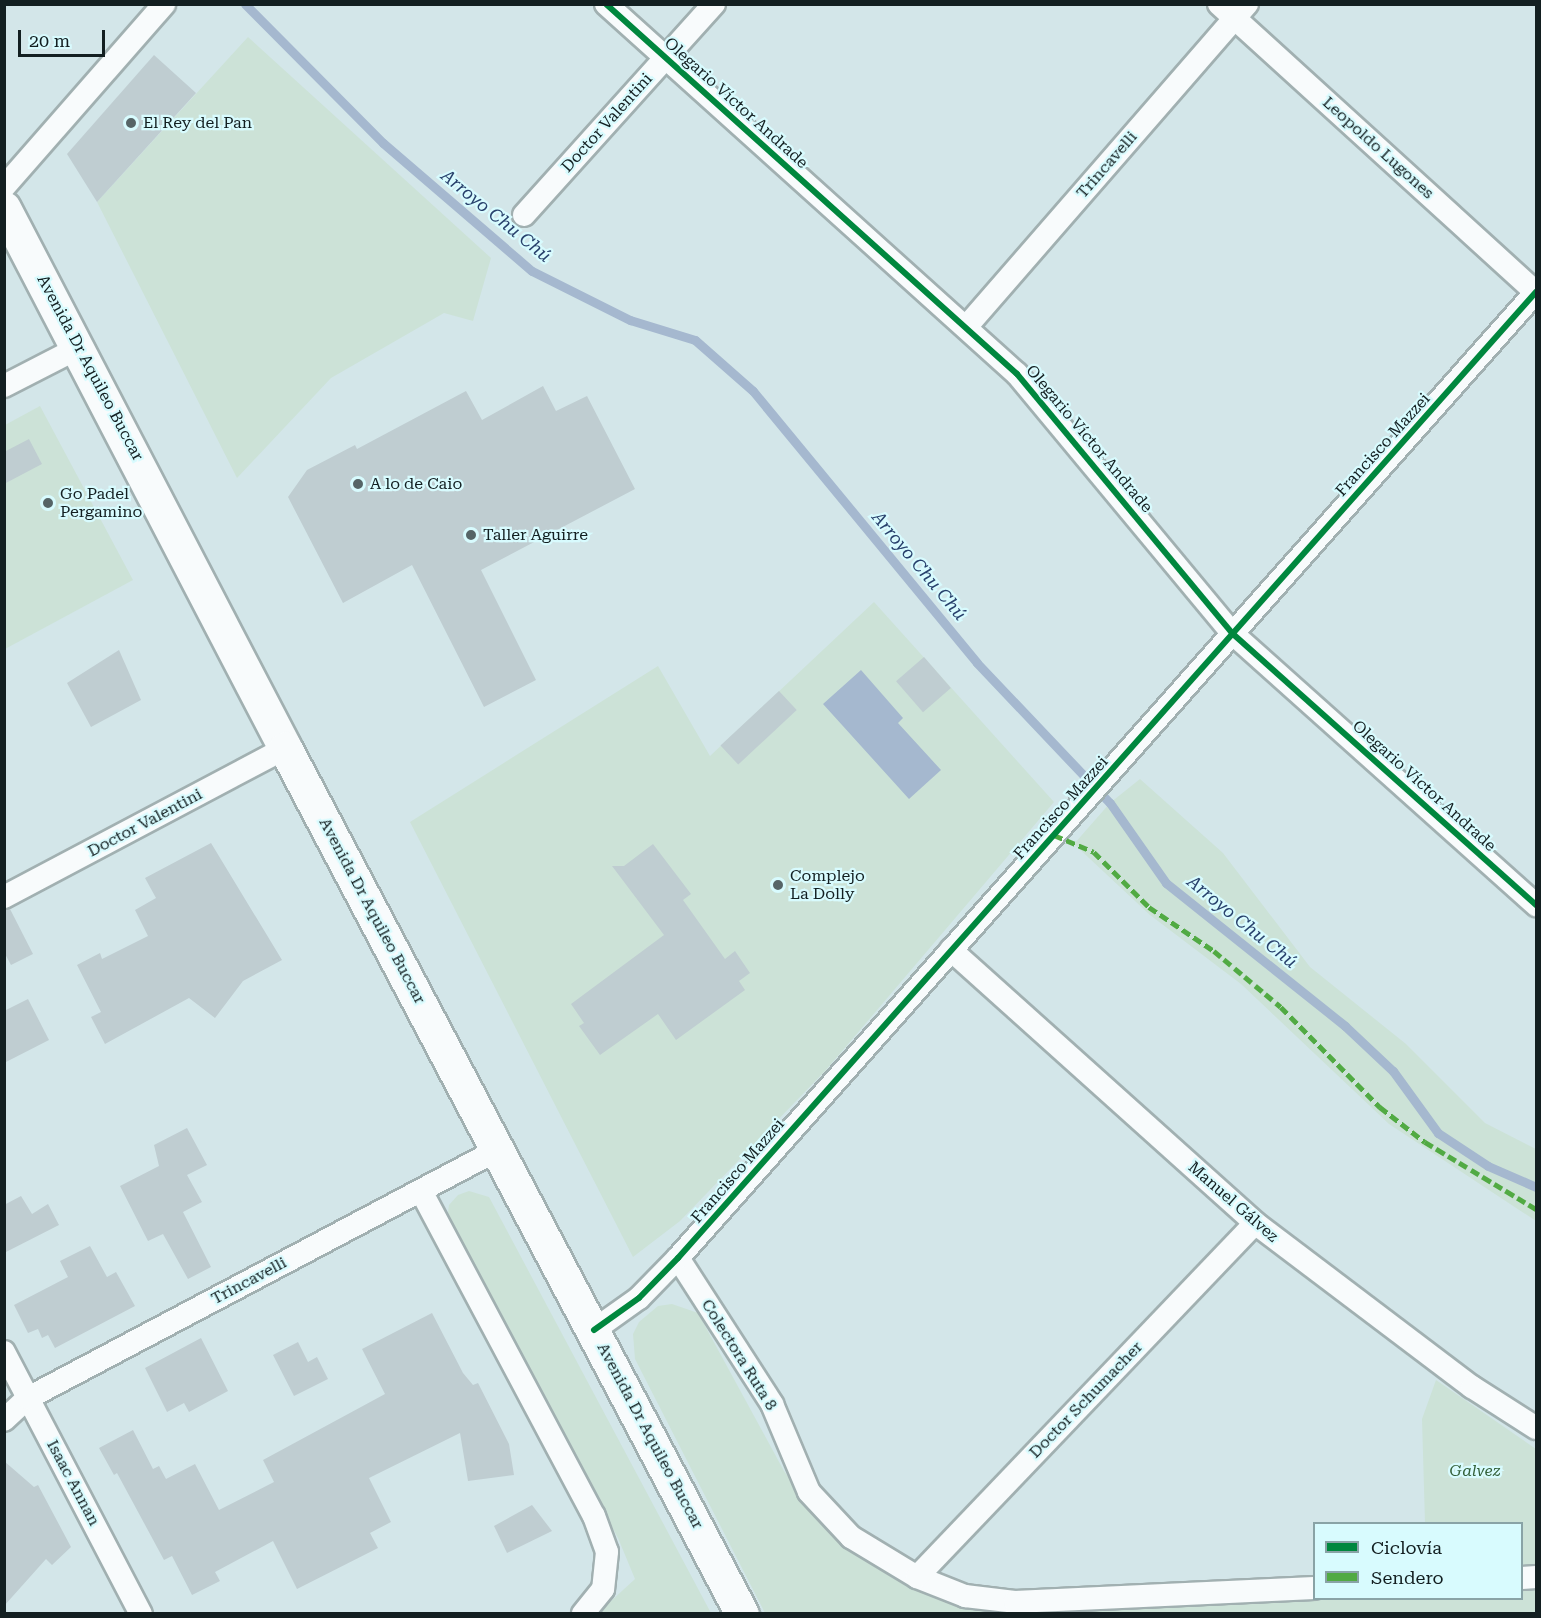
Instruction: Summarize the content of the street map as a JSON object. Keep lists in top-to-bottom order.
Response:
{
  "streets": {
    "highway": ["Avenida Dr Aquileo Buccar"],
    "street": [
      "Olegario Víctor Andrade",
      "Doctor Valentini",
      "Leopoldo Lugones",
      "Trincavelli",
      "Francisco Mazzei",
      "Manuel Gálvez",
      "Colectora Ruta 8",
      "Doctor Schumacher",
      "Isaac Annan"
    ]
  },
  "crossings": [
    ["Olegario Víctor Andrade", "Doctor Valentini"],
    ["Olegario Víctor Andrade", "Trincavelli"],
    ["Olegario Víctor Andrade", "Francisco Mazzei"],
    ["Doctor Valentini", "Avenida Dr Aquileo Buccar"],
    ["Leopoldo Lugones", "Trincavelli"],
    ["Leopoldo Lugones", "Francisco Mazzei"],
    ["Trincavelli", "Avenida Dr Aquileo Buccar"],
    ["Trincavelli", "Isaac Annan"],
    ["Avenida Dr Aquileo Buccar", "Francisco Mazzei"],
    ["Francisco Mazzei", "Manuel Gálvez"],
    ["Francisco Mazzei", "Colectora Ruta 8"],
    ["Manuel Gálvez", "Doctor Schumacher"],
    ["Colectora Ruta 8", "Doctor Schumacher"]
  ],
  "water": ["Arroyo Chu Chú"],
  "parks": ["Galvez"],
  "places": [
    "El Rey del Pan",
    "A lo de Caio",
    "Go Padel Pergamino",
    "Taller Aguirre",
    "Complejo La Dolly"
  ],
  "legend": ["Ciclovía", "Sendero"],
  "scale_bar": "20 m"
}
